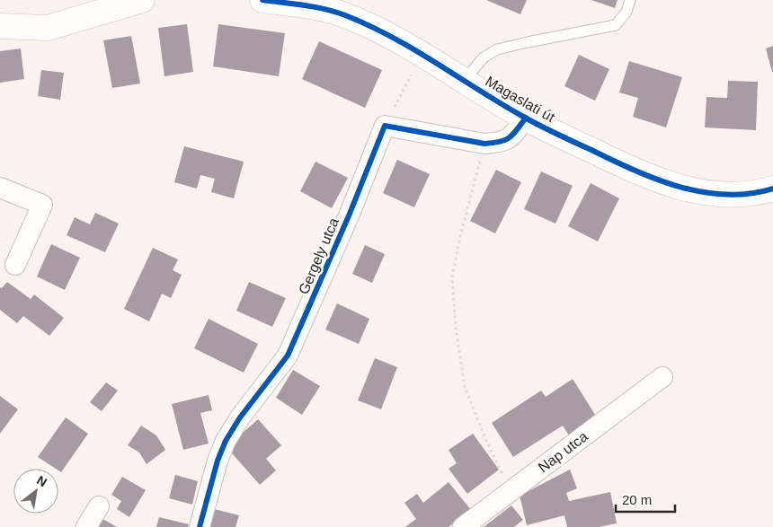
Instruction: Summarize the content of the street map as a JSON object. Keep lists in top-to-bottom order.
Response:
{
  "streets": {
    "street": ["Magaslati út", "Gergely utca", "Nap utca"]
  },
  "scale_bar": "20 m",
  "north": "top right"
}
